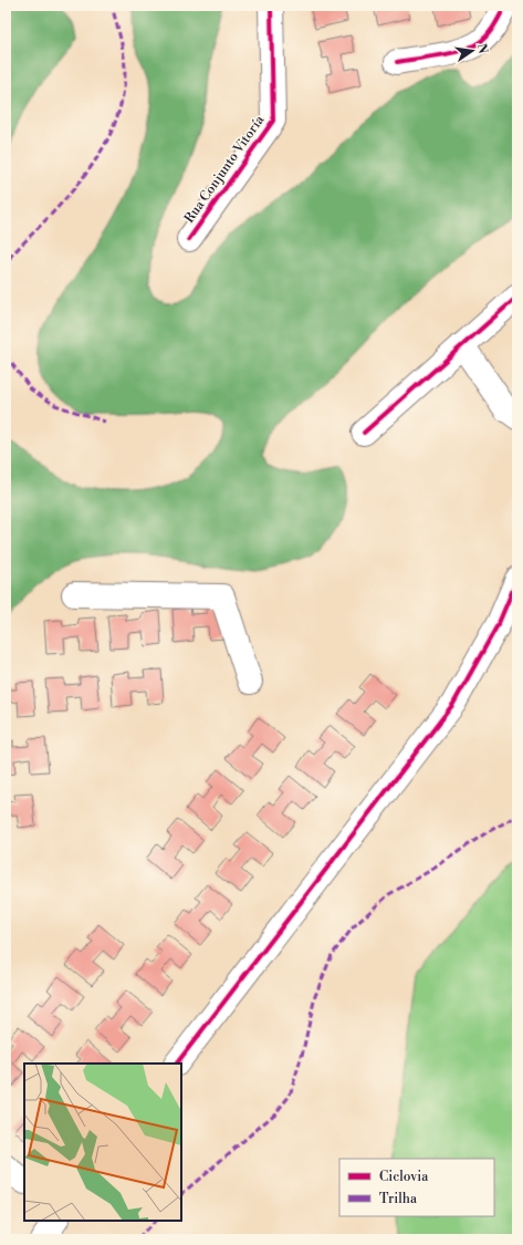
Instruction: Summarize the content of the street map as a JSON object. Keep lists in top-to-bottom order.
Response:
{
  "streets": {
    "street": ["Rua Conjunto Vitoría"]
  },
  "legend": ["Ciclovia", "Trilha"],
  "north": "right"
}
